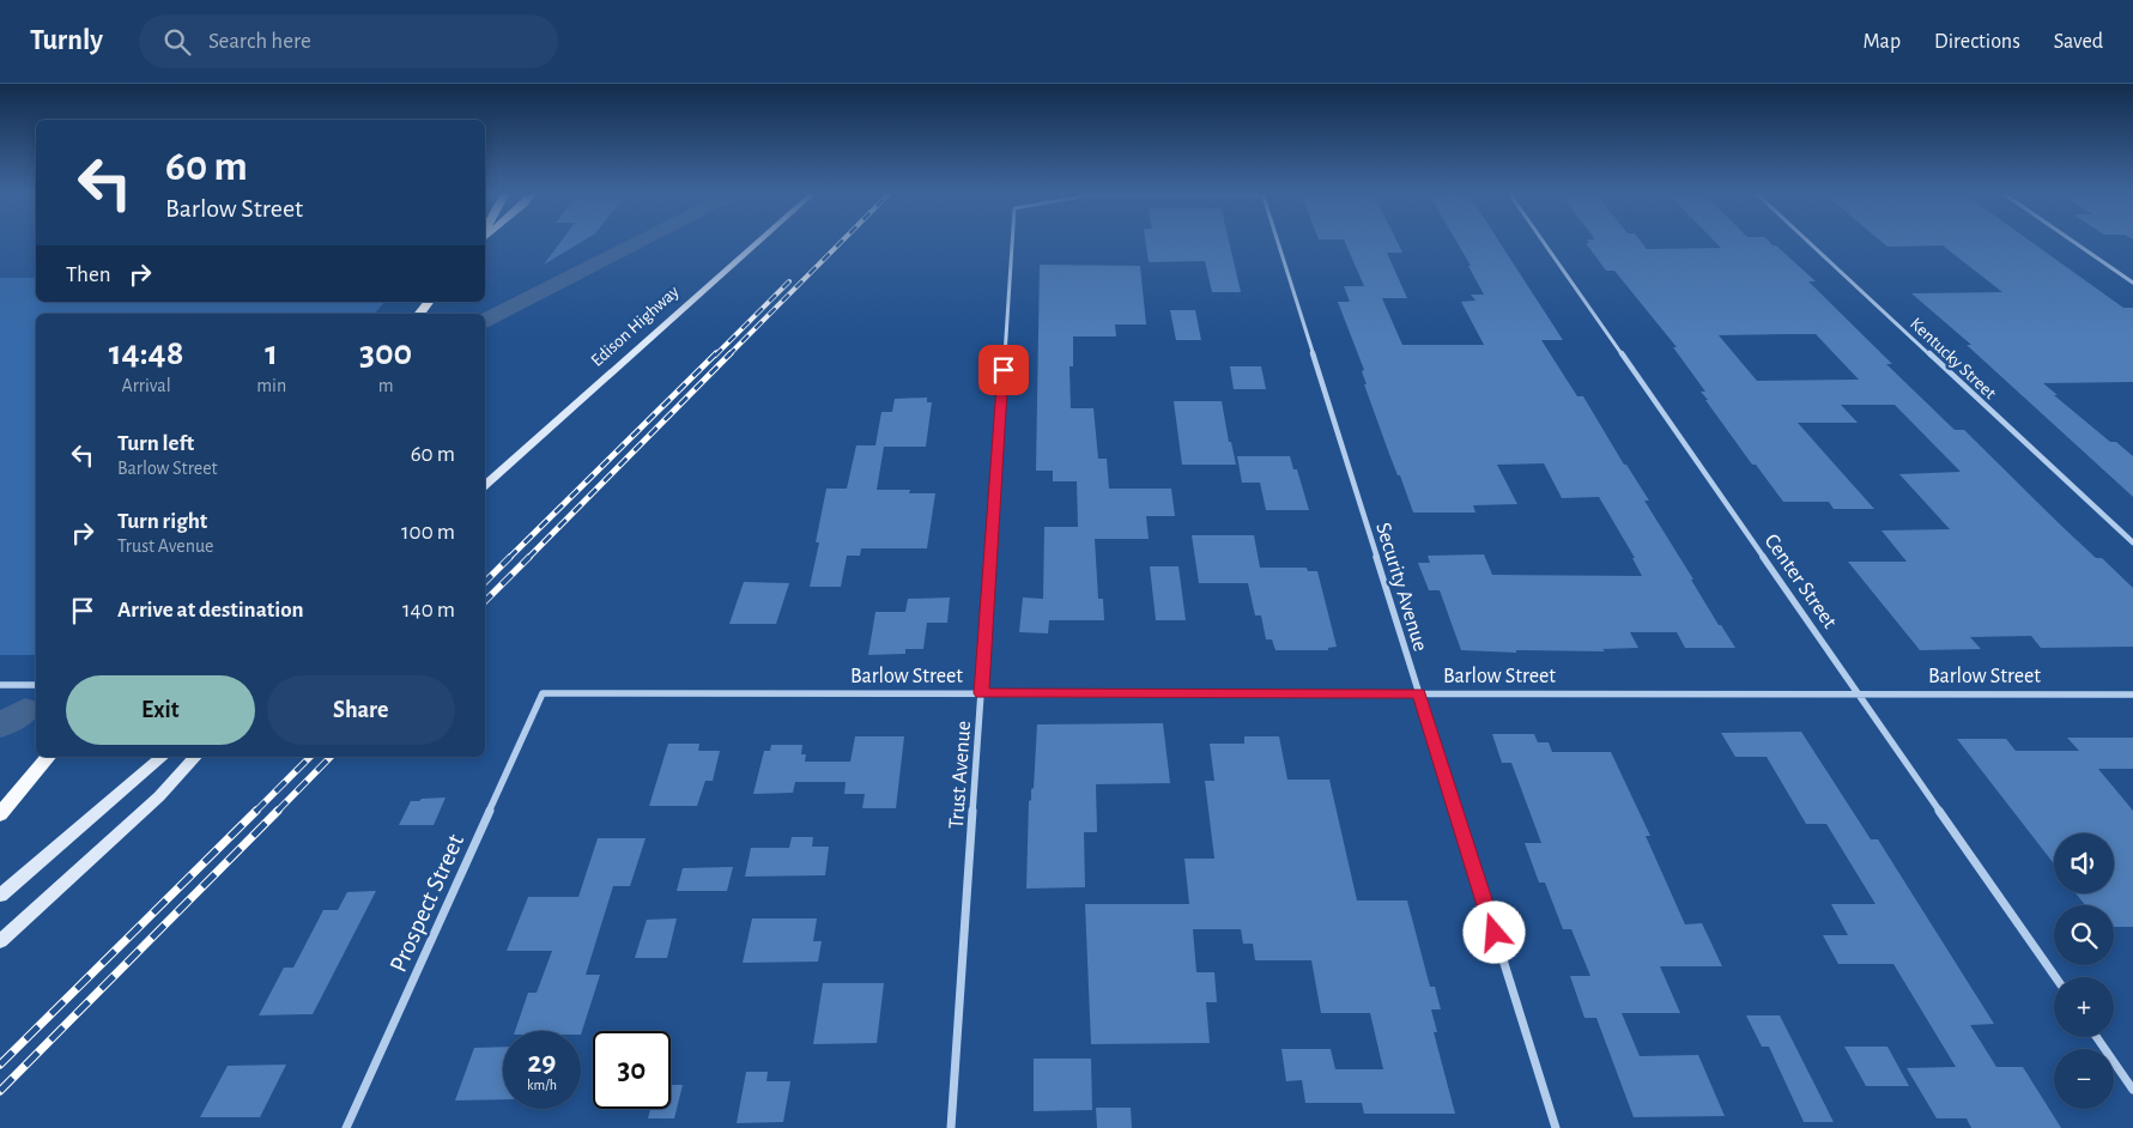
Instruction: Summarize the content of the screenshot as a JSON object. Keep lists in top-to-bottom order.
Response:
{
  "streets": {
    "main road": ["Edison Highway"],
    "street": [
      "Kentucky Street",
      "Center Street",
      "Security Avenue",
      "Barlow Street",
      "Trust Avenue",
      "Prospect Street"
    ]
  },
  "crossings": [
    ["Center Street", "Barlow Street"],
    ["Security Avenue", "Barlow Street"],
    ["Barlow Street", "Trust Avenue"],
    ["Barlow Street", "Prospect Street"]
  ],
  "page": {
    "header": "Turnly",
    "search": "Search here",
    "nav": ["Map", "Directions", "Saved"],
    "turn": ["60 m", "Barlow Street"],
    "then": "Then",
    "eta": [
      "14:48",
      "Arrival",
      "1",
      "min",
      "300",
      "m"
    ],
    "list": [
      {
        "name": "Turn left",
        "note": "Barlow Street",
        "value": "60 m"
      },
      {
        "name": "Turn right",
        "note": "Trust Avenue",
        "value": "100 m"
      },
      {
        "name": "Arrive at destination",
        "value": "140 m"
      }
    ],
    "buttons": ["Exit", "Share"],
    "map_buttons": ["+", "−"],
    "speed": "29 km/h",
    "limit": "30"
  }
}
